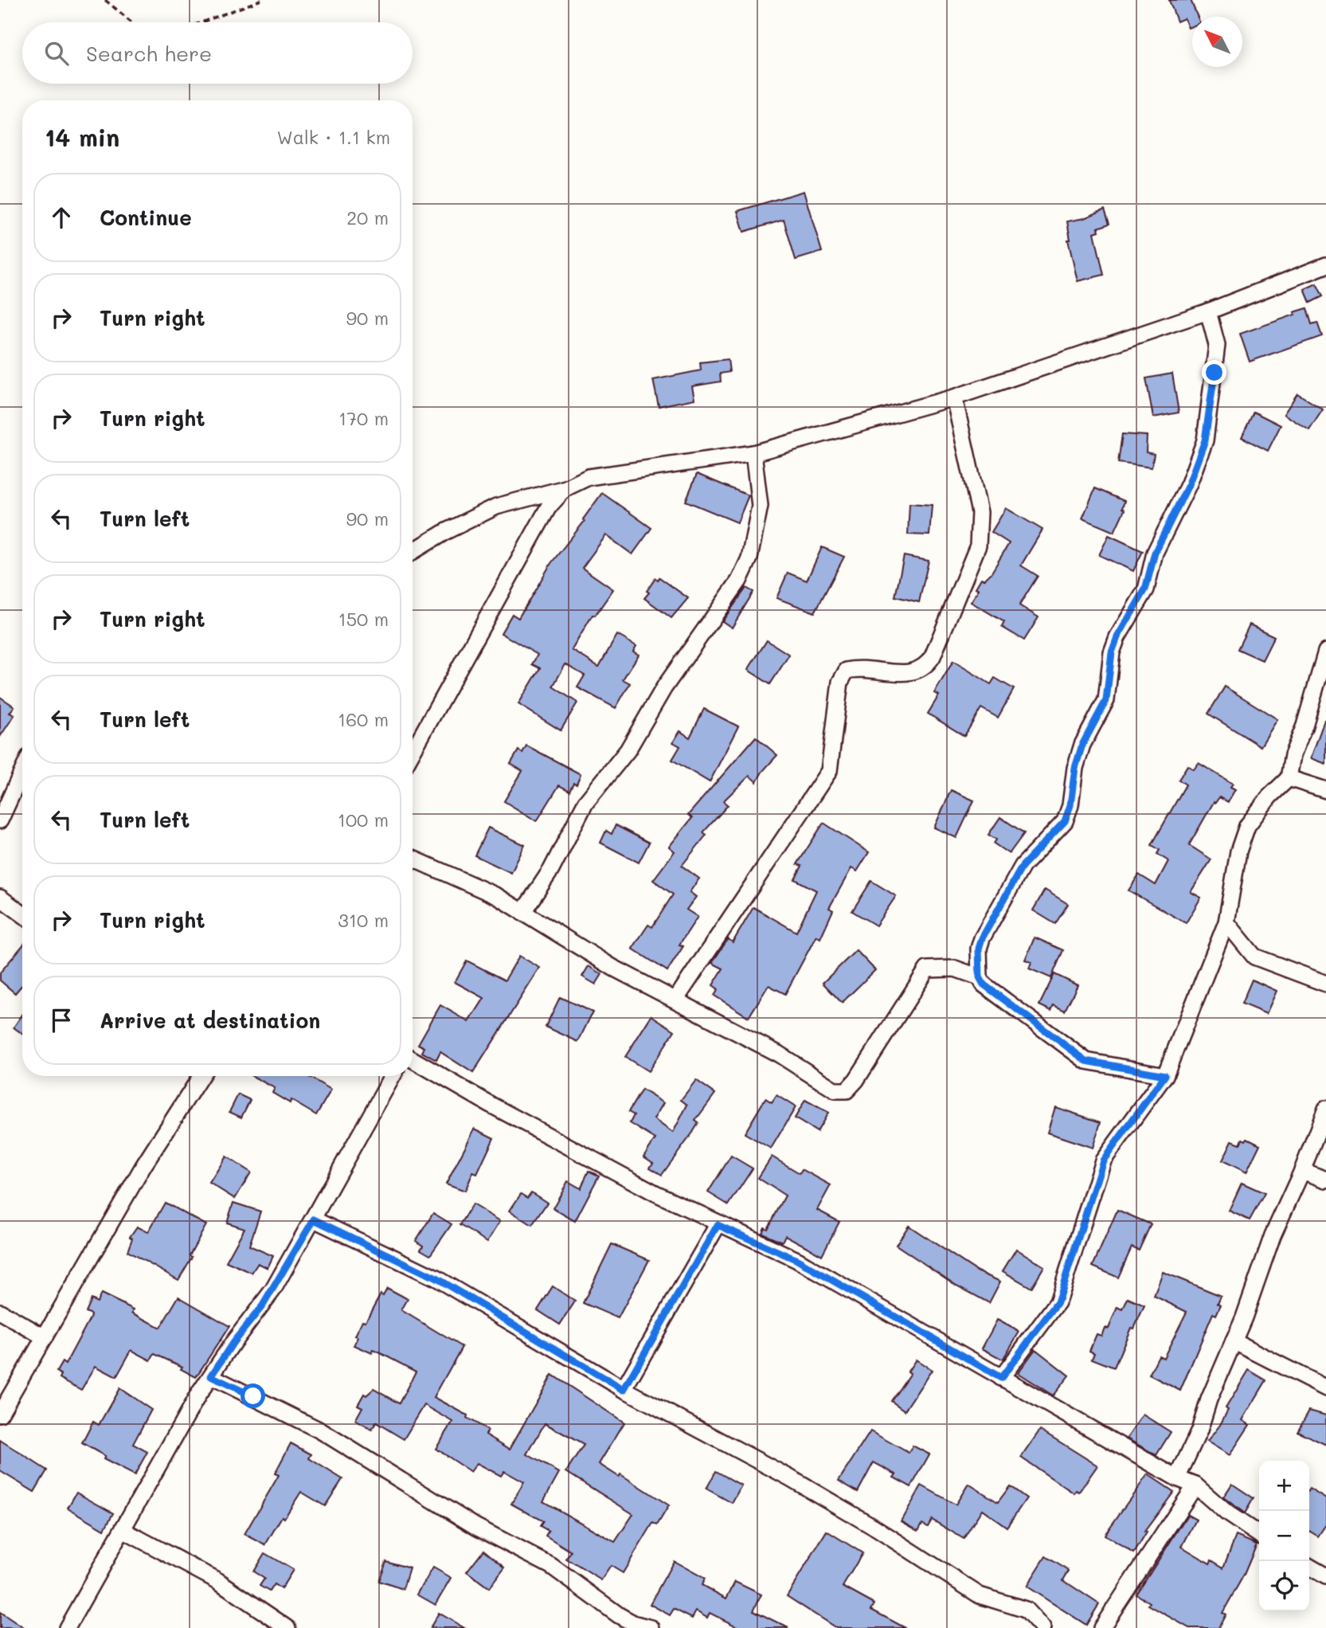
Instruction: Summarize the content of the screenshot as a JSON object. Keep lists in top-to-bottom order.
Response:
{
  "north": "top left",
  "page": {
    "search": "Search here",
    "heading": ["14 min", "Walk · 1.1 km"],
    "list": [
      ["Continue", "20 m"],
      ["Turn right", "90 m"],
      ["Turn right", "170 m"],
      ["Turn left", "90 m"],
      ["Turn right", "150 m"],
      ["Turn left", "160 m"],
      ["Turn left", "100 m"],
      ["Turn right", "310 m"],
      "Arrive at destination"
    ],
    "map_buttons": ["+", "−"]
  }
}
